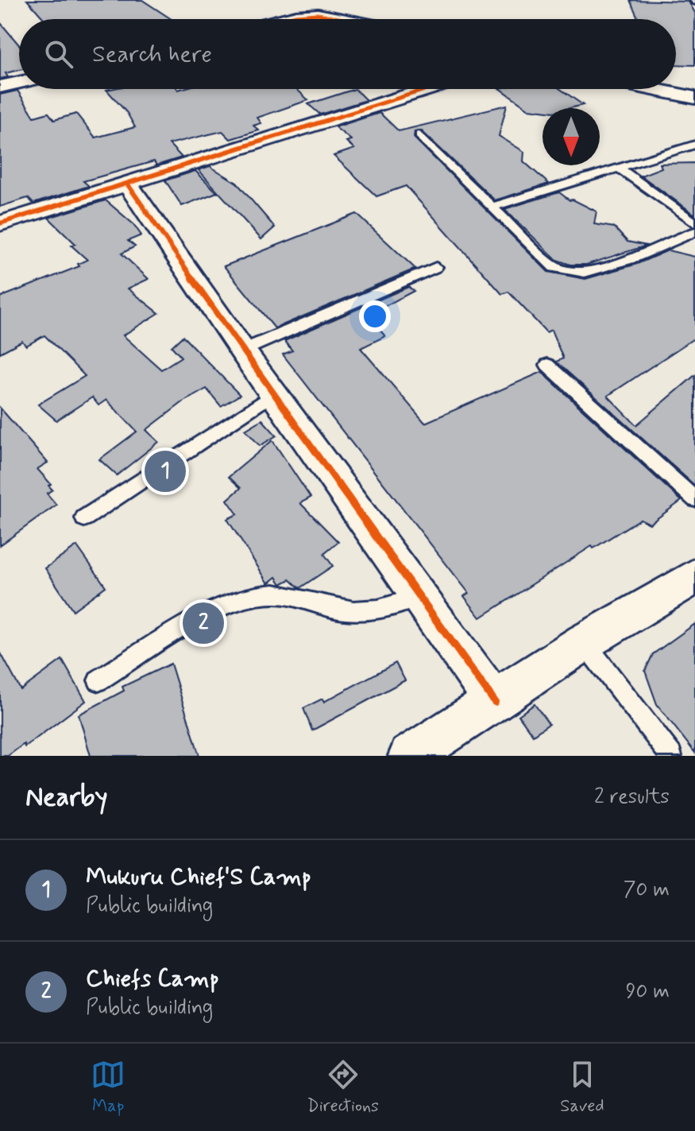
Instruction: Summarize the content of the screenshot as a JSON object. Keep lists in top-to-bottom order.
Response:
{
  "north": "bottom",
  "page": {
    "search": "Search here",
    "pins": ["1", "2"],
    "heading": ["Nearby", "2 results"],
    "list": [
      {
        "mark": "1",
        "name": "Mukuru Chief'S Camp",
        "note": "Public building",
        "value": "70 m"
      },
      {
        "mark": "2",
        "name": "Chiefs Camp",
        "note": "Public building",
        "value": "90 m"
      }
    ],
    "nav": ["Map", "Directions", "Saved"]
  }
}
